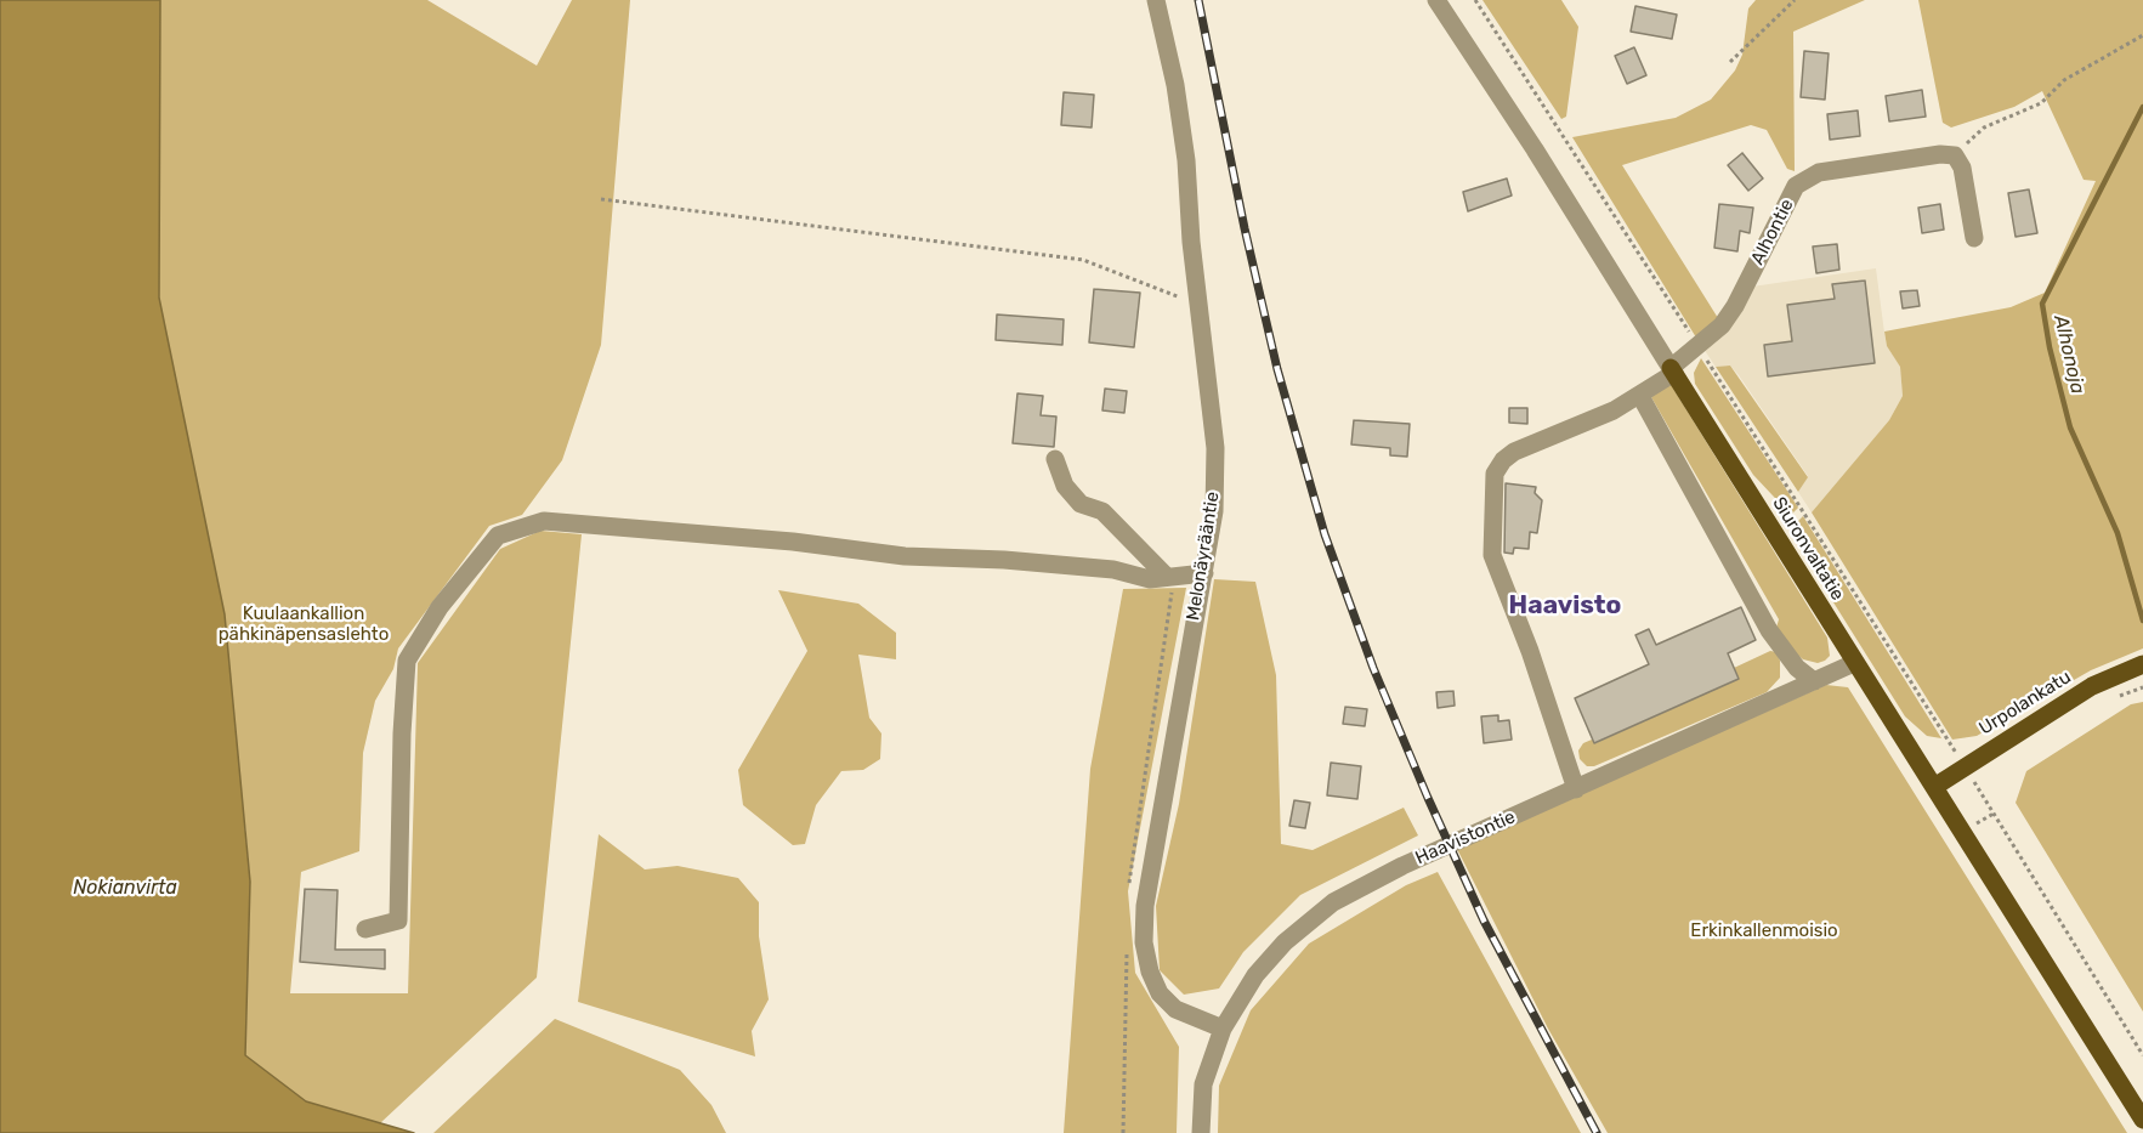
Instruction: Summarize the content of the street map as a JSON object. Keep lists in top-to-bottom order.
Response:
{
  "streets": {
    "main road": ["Siuronvaltatie", "Urpolankatu"],
    "street": ["Alhontie", "Melonäyrääntie", "Haavistontie"]
  },
  "crossings": [
    ["Alhontie", "Siuronvaltatie"],
    ["Alhontie", "Haavistontie"],
    ["Siuronvaltatie", "Urpolankatu"],
    ["Siuronvaltatie", "Haavistontie"],
    ["Melonäyrääntie", "Haavistontie"]
  ],
  "districts": ["Haavisto"],
  "water": ["Alhonoja", "Nokianvirta"],
  "parks": ["Kuulaankallion pähkinäpensaslehto", "Erkinkallenmoisio"]
}
